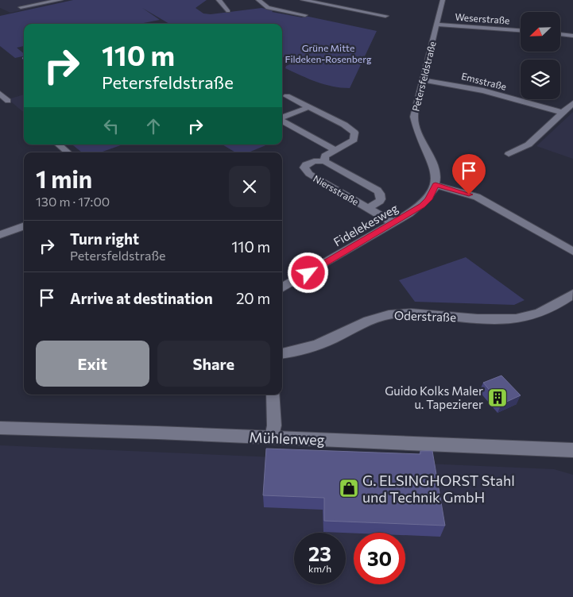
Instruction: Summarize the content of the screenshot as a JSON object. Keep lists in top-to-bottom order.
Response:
{
  "streets": {
    "street": [
      "Weserstraße",
      "Petersfeldstraße",
      "Emsstraße",
      "Niersstraße",
      "Fidelekesweg",
      "Oderstraße",
      "Mühlenweg"
    ]
  },
  "crossings": [
    ["Weserstraße", "Petersfeldstraße"],
    ["Petersfeldstraße", "Emsstraße"],
    ["Petersfeldstraße", "Fidelekesweg"],
    ["Niersstraße", "Fidelekesweg"]
  ],
  "parks": ["Grüne Mitte Fildeken-Rosenberg"],
  "places": {
    "building": ["Guido Kolks Maler u. Tapezierer"],
    "shop": ["G. ELSINGHORST Stahl und Technik GmbH"]
  },
  "north": "bottom left",
  "page": {
    "turn": ["110 m", "Petersfeldstraße"],
    "heading": ["1 min", "130 m · 17:00"],
    "list": [
      {
        "name": "Turn right",
        "note": "Petersfeldstraße",
        "value": "110 m"
      },
      {
        "name": "Arrive at destination",
        "value": "20 m"
      }
    ],
    "buttons": ["Exit", "Share"],
    "speed": "23 km/h",
    "limit": "30"
  }
}
